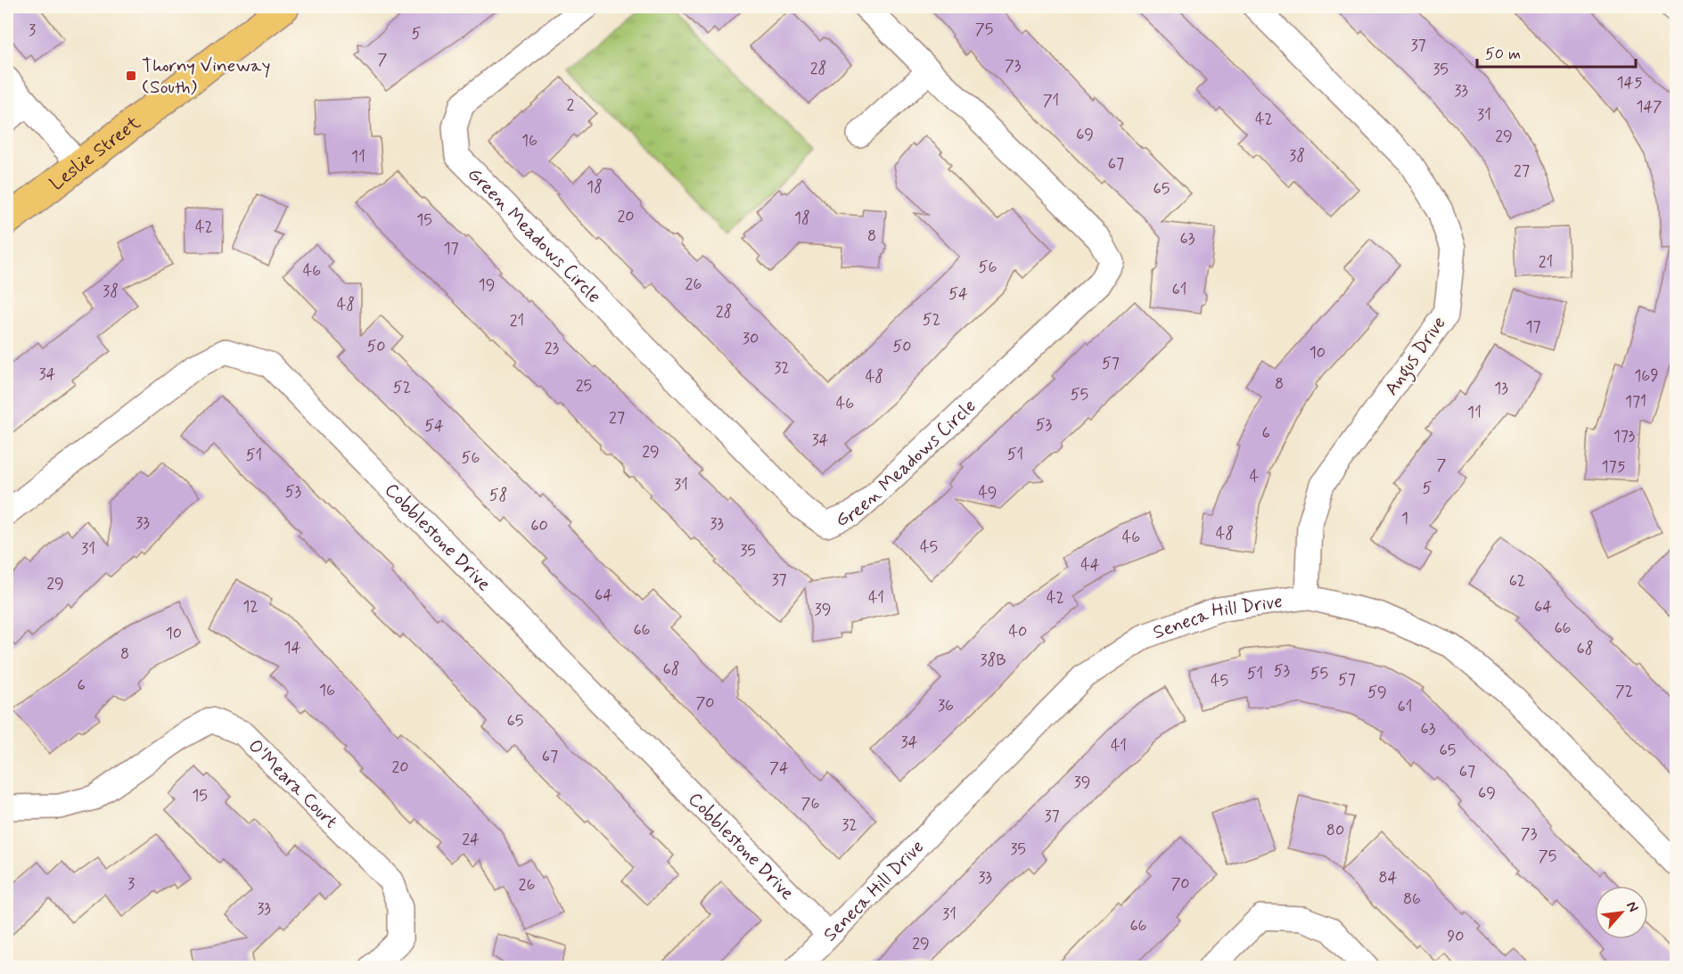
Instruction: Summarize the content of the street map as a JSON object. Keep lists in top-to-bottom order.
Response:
{
  "streets": {
    "main road": ["Leslie Street"],
    "street": [
      "Green Meadows Circle",
      "Angus Drive",
      "Cobblestone Drive",
      "Seneca Hill Drive",
      "O'Meara Court"
    ]
  },
  "crossings": [
    ["Angus Drive", "Seneca Hill Drive"],
    ["Cobblestone Drive", "Seneca Hill Drive"]
  ],
  "places": {
    "transit": ["Thorny Vineway (South)"]
  },
  "house_numbers": [
    "75",
    "3",
    "5",
    "37",
    "7",
    "73",
    "28",
    "35",
    "145",
    "33",
    "71",
    "2",
    "147",
    "31",
    "42",
    "69",
    "29",
    "16",
    "38",
    "11",
    "67",
    "27",
    "18",
    "65",
    "20",
    "18",
    "15",
    "42",
    "8",
    "63",
    "17",
    "21",
    "56",
    "46",
    "26",
    "19",
    "61",
    "38",
    "54",
    "48",
    "28",
    "52",
    "21",
    "17",
    "30",
    "50",
    "50",
    "23",
    "10",
    "57",
    "32",
    "34",
    "169",
    "48",
    "8",
    "25",
    "52",
    "13",
    "55",
    "171",
    "46",
    "11",
    "27",
    "53",
    "54",
    "6",
    "173",
    "34",
    "29",
    "51",
    "51",
    "56",
    "7",
    "175",
    "4",
    "31",
    "5",
    "53",
    "49",
    "58",
    "1",
    "33",
    "33",
    "60",
    "48",
    "46",
    "45",
    "31",
    "35",
    "44",
    "37",
    "62",
    "29",
    "64",
    "41",
    "42",
    "12",
    "64",
    "39",
    "66",
    "66",
    "40",
    "10",
    "14",
    "68",
    "8",
    "38B",
    "68",
    "53",
    "51",
    "55",
    "57",
    "45",
    "6",
    "16",
    "72",
    "59",
    "70",
    "36",
    "61",
    "65",
    "63",
    "34",
    "41",
    "65",
    "67",
    "20",
    "74",
    "67",
    "39",
    "69",
    "15",
    "76",
    "37",
    "32",
    "80",
    "73",
    "24",
    "35",
    "75",
    "33",
    "84",
    "3",
    "70",
    "26",
    "86",
    "33",
    "31",
    "66",
    "90",
    "29"
  ],
  "scale_bar": "50 m",
  "north": "top right"
}
